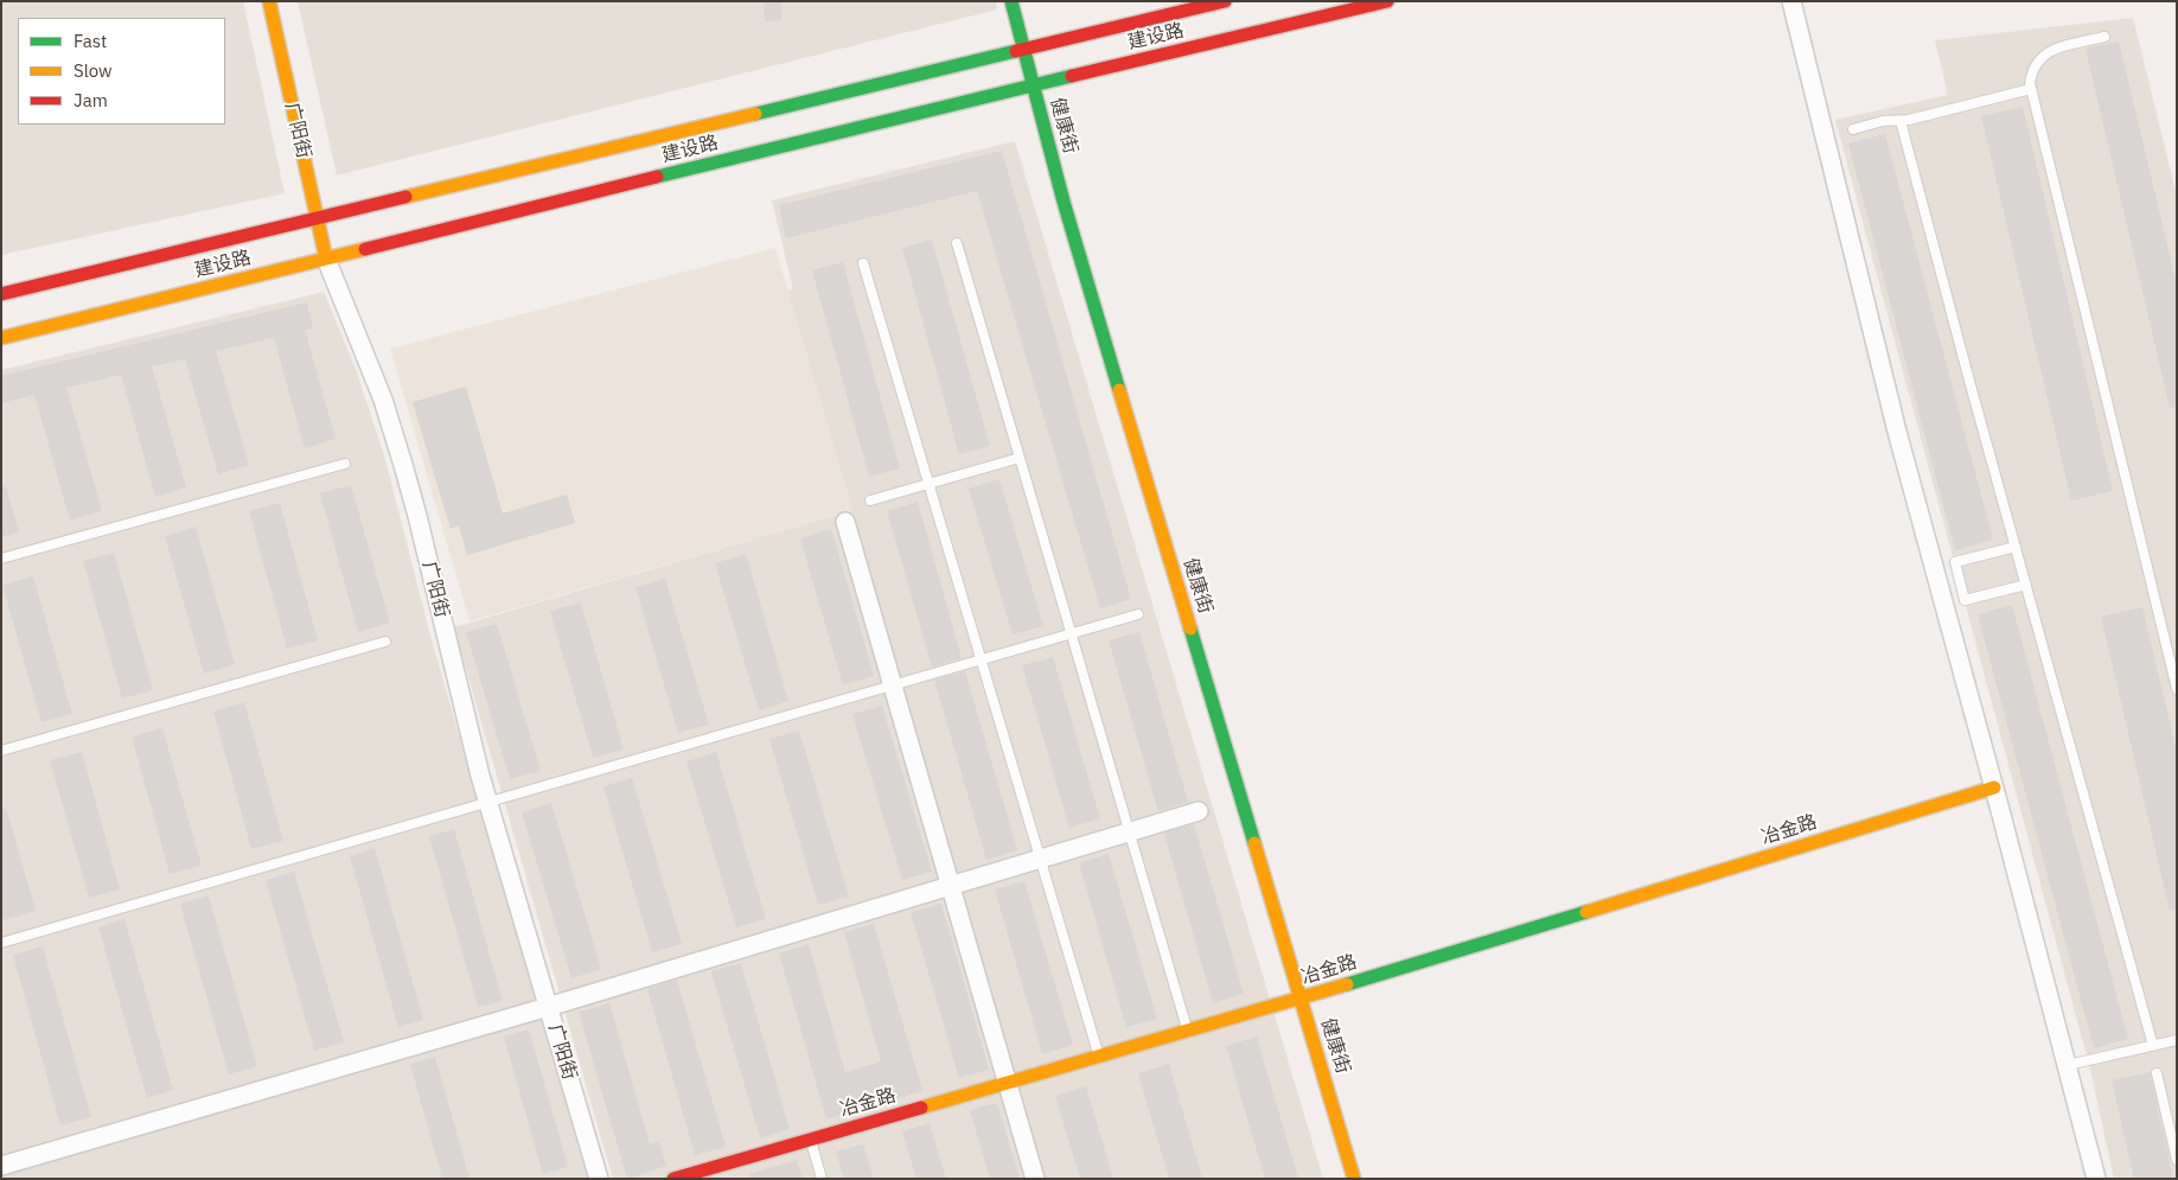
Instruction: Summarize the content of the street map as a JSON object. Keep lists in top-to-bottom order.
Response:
{
  "streets": {
    "street": [
      "建设路",
      "健康街",
      "广阳街",
      "冶金路"
    ]
  },
  "crossings": [
    ["建设路", "健康街"],
    ["建设路", "广阳街"],
    ["健康街", "冶金路"]
  ],
  "legend": ["Fast", "Slow", "Jam"]
}
